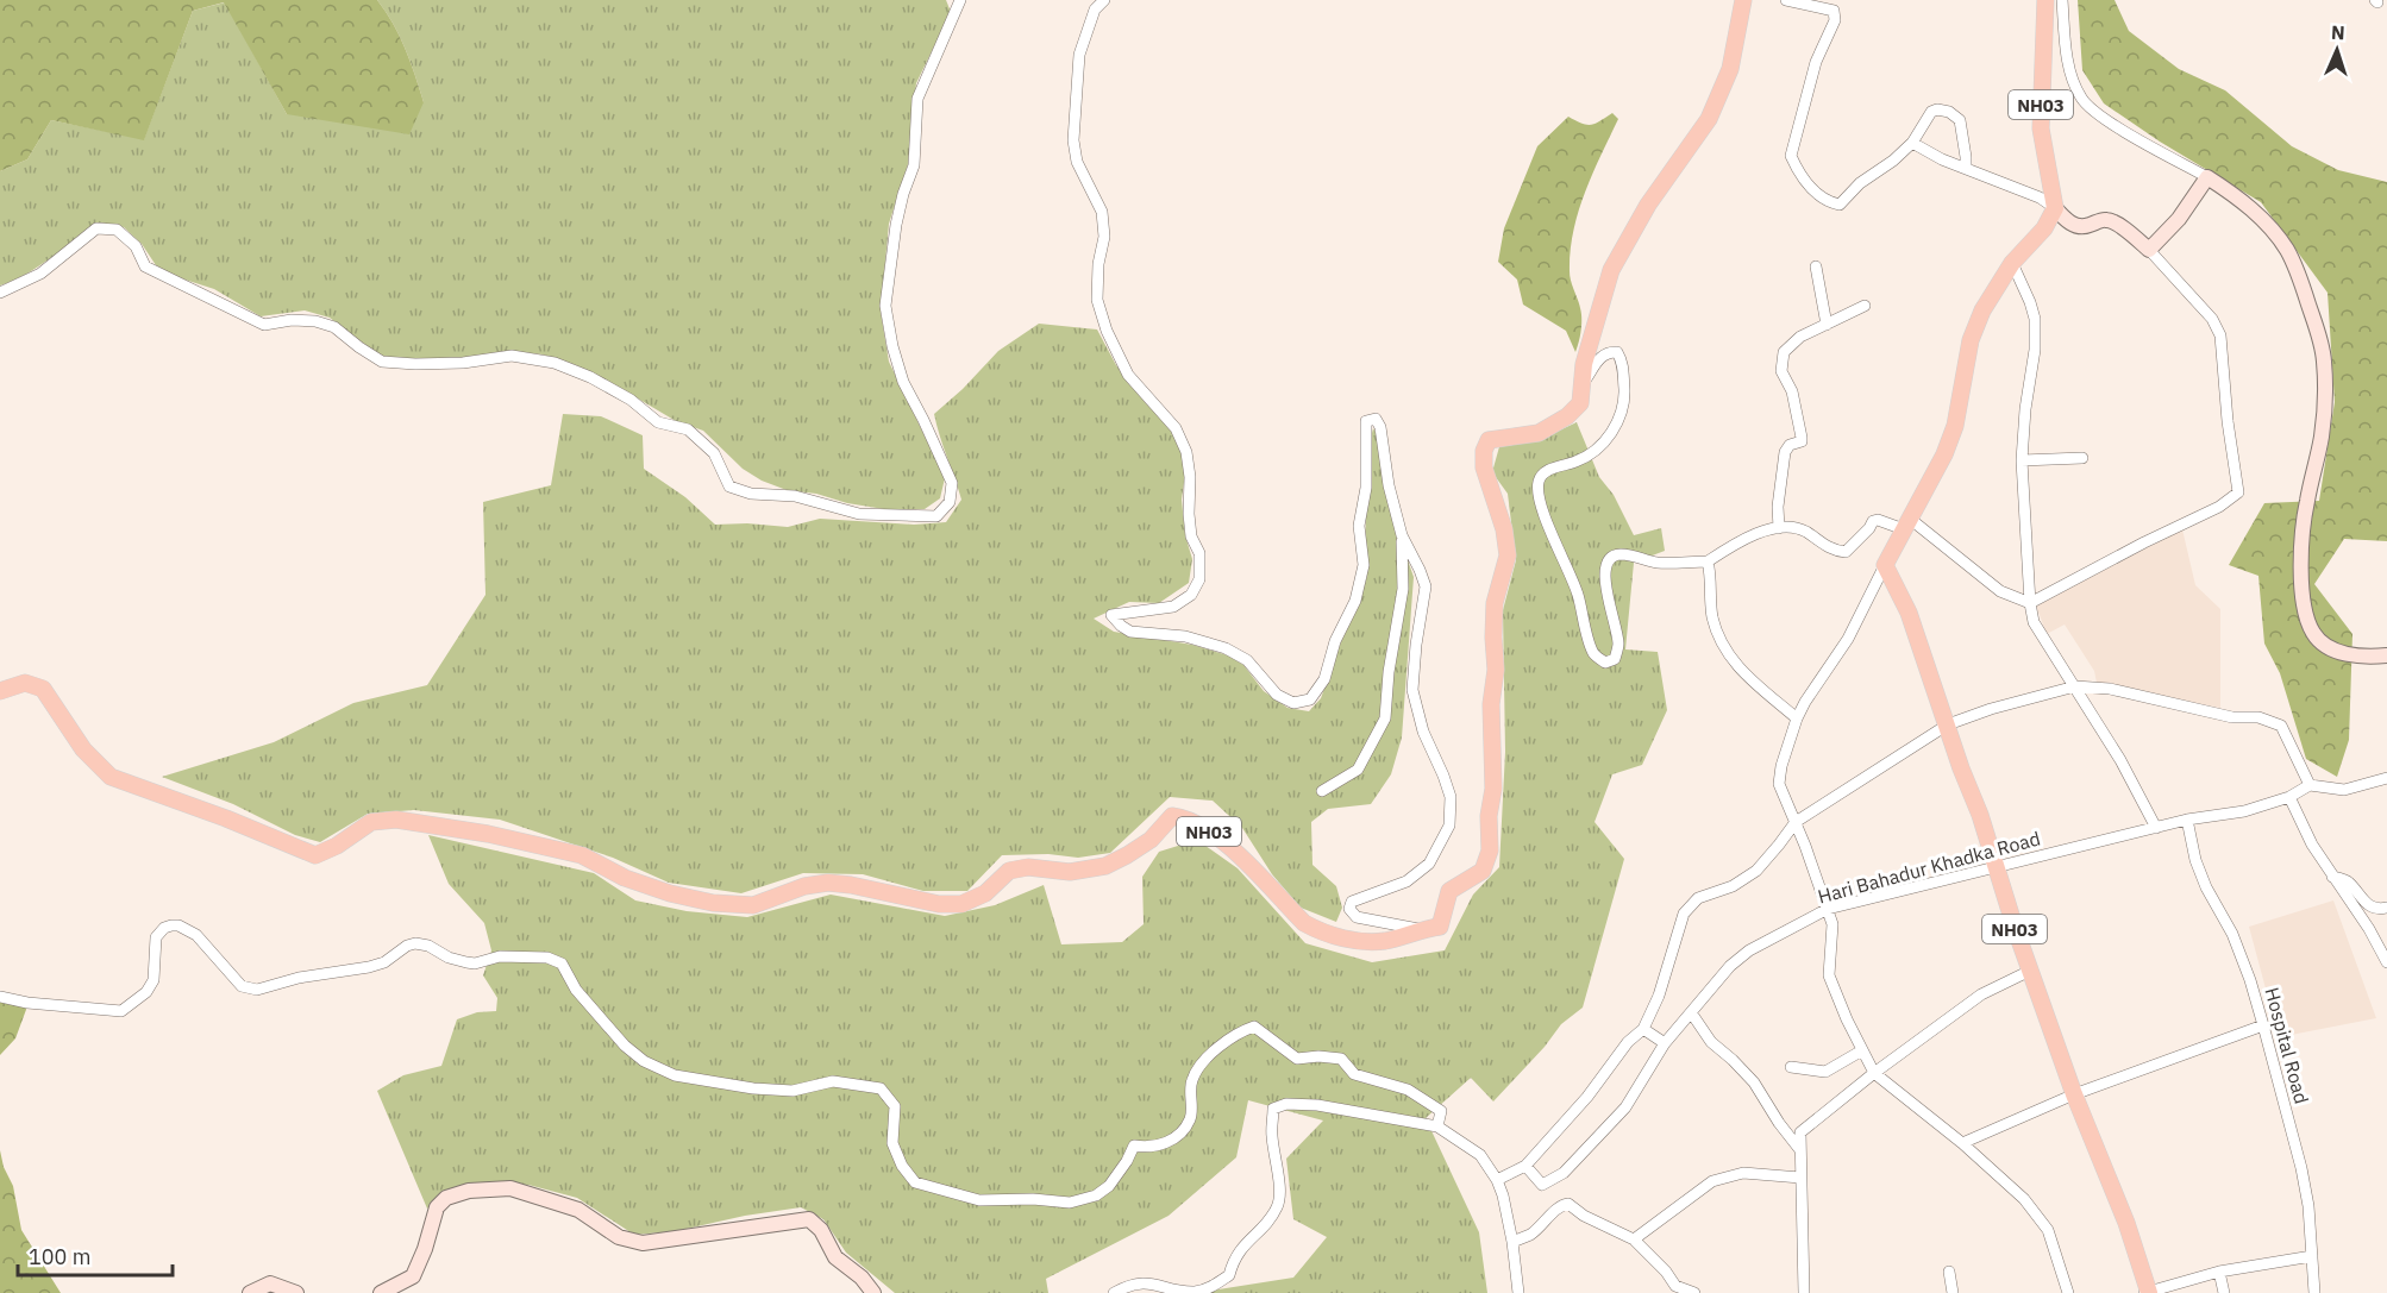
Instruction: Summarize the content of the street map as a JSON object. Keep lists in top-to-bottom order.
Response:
{
  "streets": {
    "main road": ["NH03"],
    "street": ["Hari Bahadur Khadka Road", "Hospital Road"]
  },
  "crossings": [
    ["NH03", "Hari Bahadur Khadka Road"],
    ["Hari Bahadur Khadka Road", "Hospital Road"]
  ],
  "scale_bar": "100 m",
  "north": "top"
}
